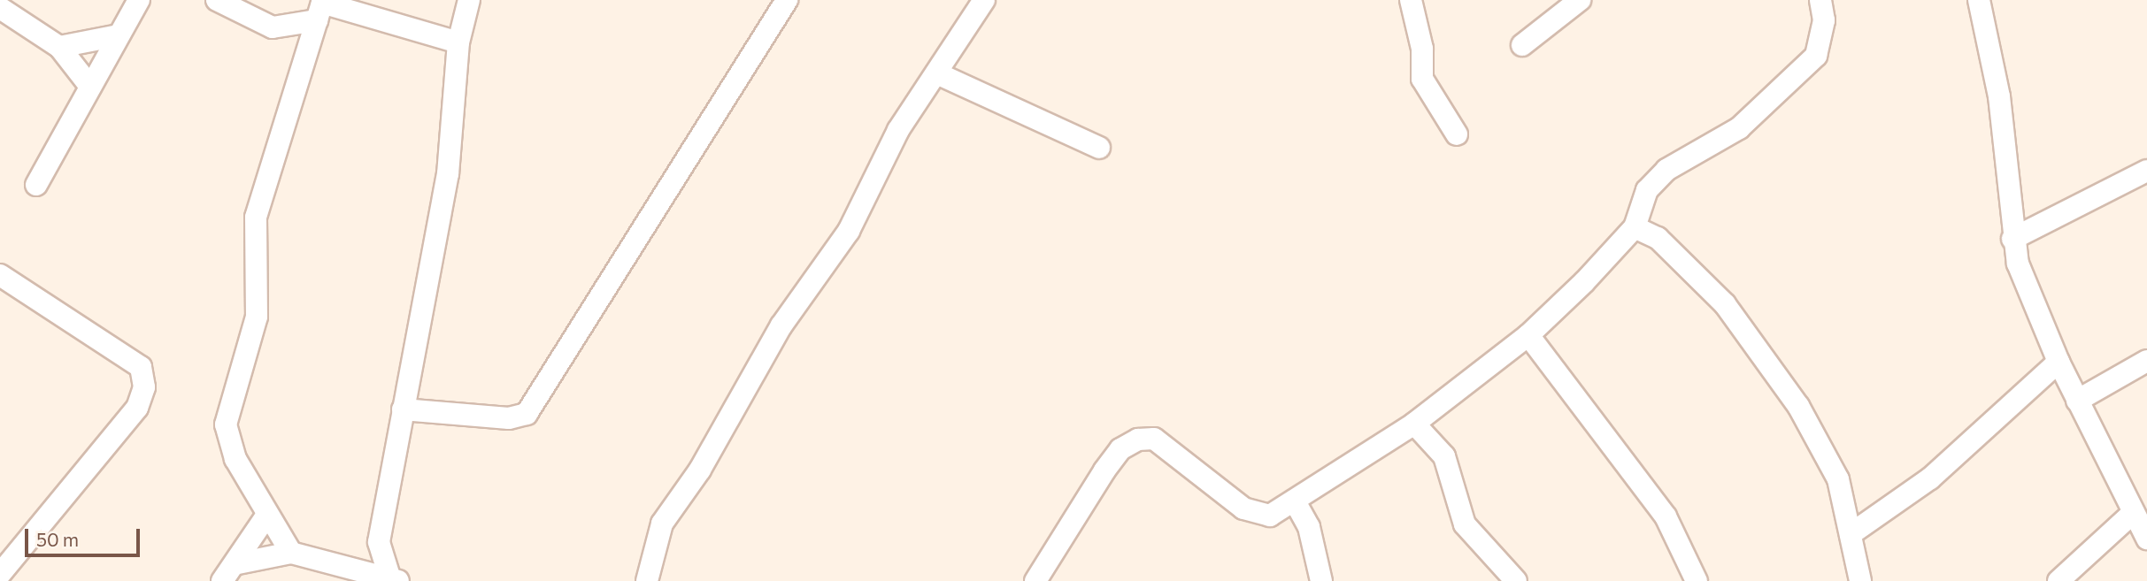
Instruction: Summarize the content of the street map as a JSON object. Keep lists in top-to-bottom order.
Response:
{
  "scale_bar": "50 m"
}
